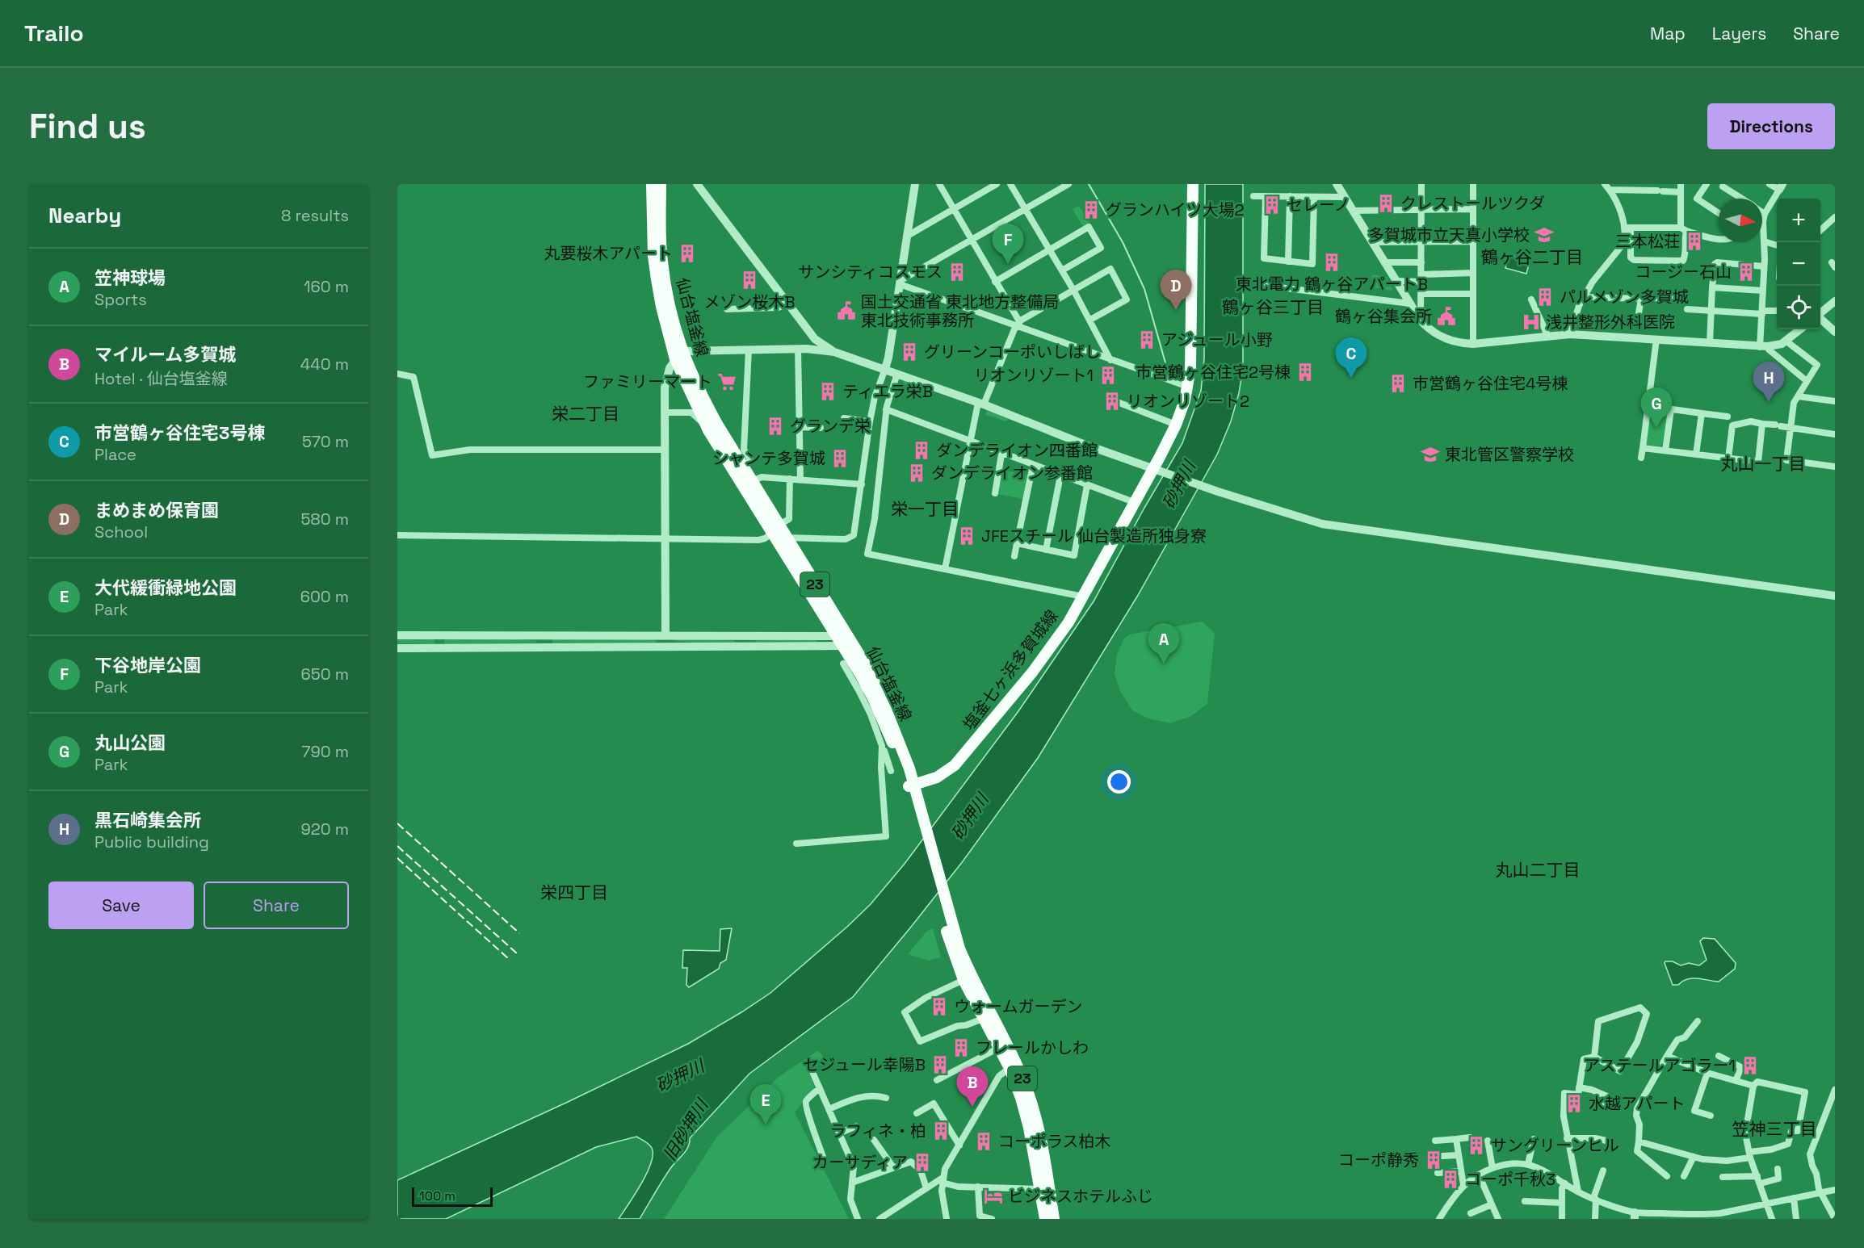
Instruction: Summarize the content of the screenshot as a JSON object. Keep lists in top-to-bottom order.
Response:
{
  "streets": {
    "main road": ["仙台塩釜線", "23", "塩釜七ヶ浜多賀城線"]
  },
  "crossings": [
    ["仙台塩釜線", "塩釜七ヶ浜多賀城線"]
  ],
  "districts": [
    "鶴ヶ谷二丁目",
    "鶴ヶ谷三丁目",
    "栄二丁目",
    "丸山一丁目",
    "栄一丁目",
    "丸山二丁目",
    "栄四丁目",
    "笠神三丁目"
  ],
  "water": ["砂押川", "旧砂押川"],
  "places": {
    "building": [
      "クレストールツクダ",
      "セレーノ",
      "グランハイツ大場2",
      "三本松荘",
      "丸要桜木アパート",
      "東北電力 鶴ヶ谷アパートB",
      "サンシティコスモス",
      "コージー石山",
      "メゾン桜木B",
      "パルメゾン多賀城",
      "アジュール小野",
      "グリーンコーポいしばし",
      "市営鶴ヶ谷住宅2号棟",
      "リオンリゾート1",
      "市営鶴ヶ谷住宅4号棟",
      "ティエラ栄B",
      "リオンリゾート2",
      "グランデ栄",
      "ダンデライオン四番館",
      "シャンテ多賀城",
      "ダンデライオン参番館",
      "JFEスチール 仙台製造所独身寮",
      "ウォームガーデン",
      "フレールかしわ",
      "セジュール幸陽B",
      "アステールアゴラー1",
      "水越アパート",
      "ラフィネ・柏",
      "コーポラス柏木",
      "サングリーンヒル",
      "コーポ静秀",
      "カーサディア",
      "コーポ千秋3"
    ],
    "school or university": ["多賀城市立天真小学校", "東北管区警察学校"],
    "public building": ["国土交通省 東北地方整備局 東北技術事務所", "鶴ヶ谷集会所"],
    "hospital": ["浅井整形外科医院"],
    "supermarket": ["ファミリーマート"],
    "hotel": ["ビジネスホテルふじ"]
  },
  "scale_bar": "100 m",
  "north": "right",
  "page": {
    "header": "Trailo",
    "nav": ["Map", "Layers", "Share"],
    "buttons": [
      "Directions",
      ["Save", "Share"]
    ],
    "title": "Find us",
    "heading": ["Nearby", "8 results"],
    "map_buttons": ["+", "−"],
    "pins": [
      "F",
      "D",
      "C",
      "H",
      "G",
      "A",
      "B",
      "E"
    ],
    "list": [
      {
        "mark": "A",
        "name": "笠神球場",
        "note": "Sports",
        "value": "160 m"
      },
      {
        "mark": "B",
        "name": "マイルーム多賀城",
        "note": "Hotel · 仙台塩釜線",
        "value": "440 m"
      },
      {
        "mark": "C",
        "name": "市営鶴ヶ谷住宅3号棟",
        "note": "Place",
        "value": "570 m"
      },
      {
        "mark": "D",
        "name": "まめまめ保育園",
        "note": "School",
        "value": "580 m"
      },
      {
        "mark": "E",
        "name": "大代緩衝緑地公園",
        "note": "Park",
        "value": "600 m"
      },
      {
        "mark": "F",
        "name": "下谷地岸公園",
        "note": "Park",
        "value": "650 m"
      },
      {
        "mark": "G",
        "name": "丸山公園",
        "note": "Park",
        "value": "790 m"
      },
      {
        "mark": "H",
        "name": "黒石崎集会所",
        "note": "Public building",
        "value": "920 m"
      }
    ],
    "scale": "100 m"
  }
}
